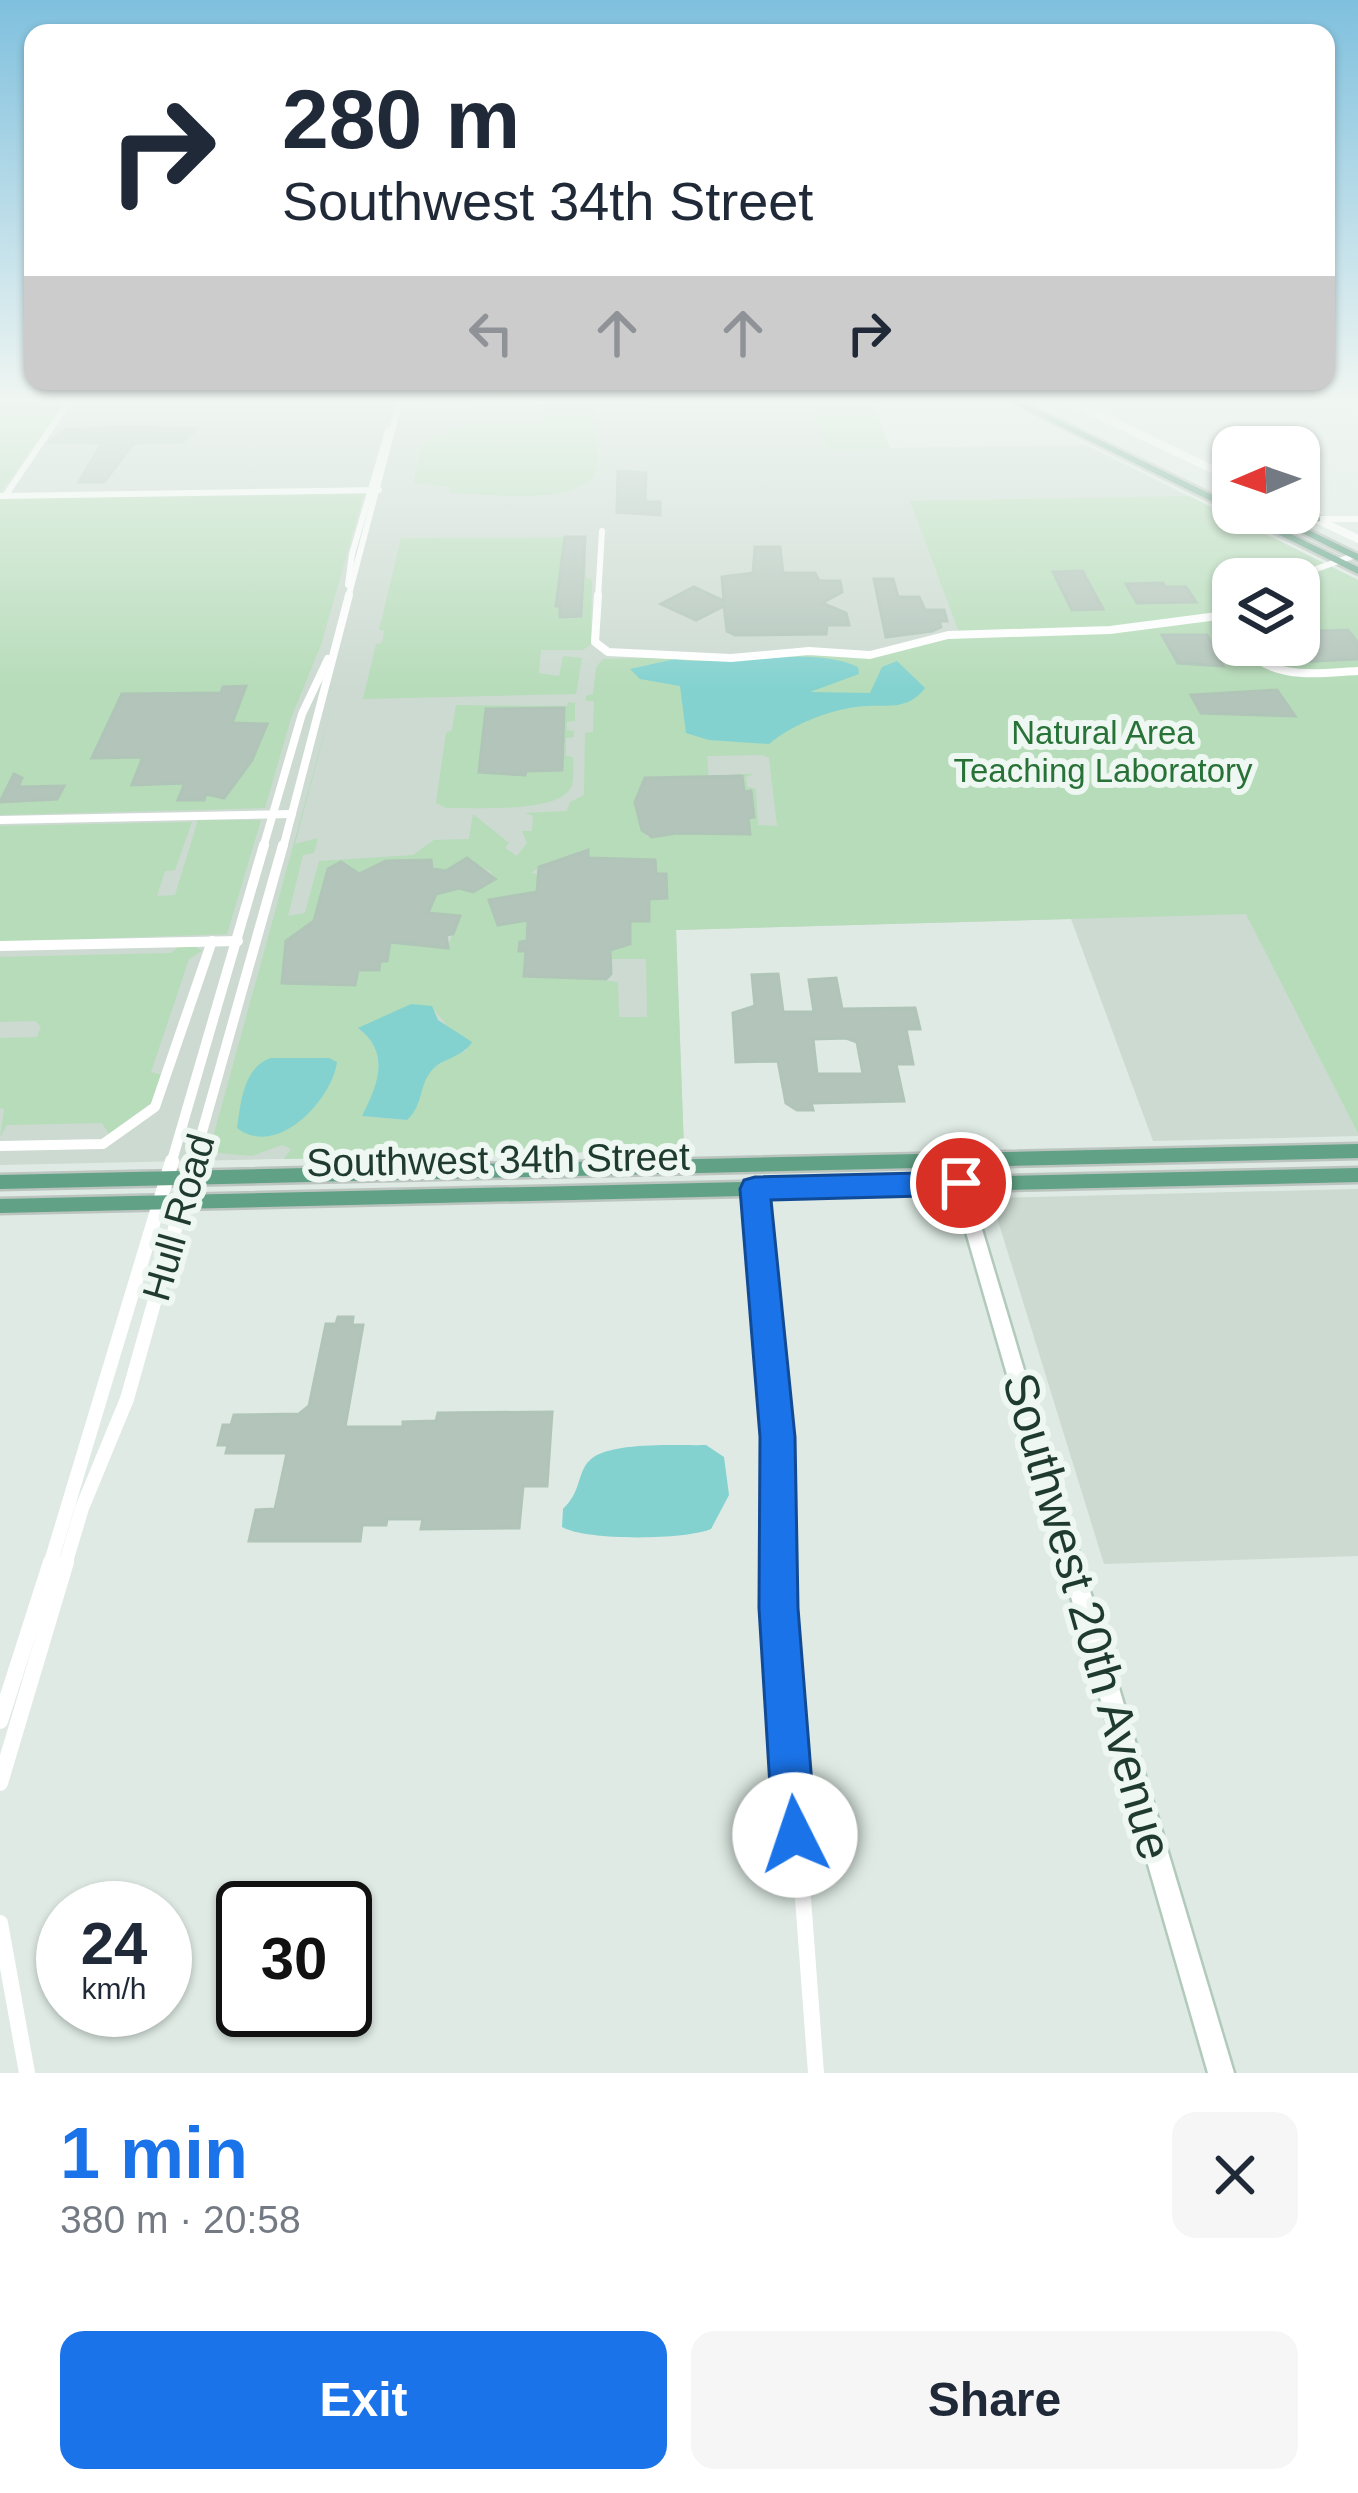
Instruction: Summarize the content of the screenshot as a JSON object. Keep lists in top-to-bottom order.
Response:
{
  "streets": {
    "main road": ["Southwest 34th Street", "Southwest 20th Avenue"],
    "street": ["Hull Road"]
  },
  "crossings": [
    ["Southwest 34th Street", "Hull Road"],
    ["Southwest 34th Street", "Southwest 20th Avenue"]
  ],
  "parks": ["Natural Area Teaching Laboratory"],
  "north": "left",
  "page": {
    "turn": ["280 m", "Southwest 34th Street"],
    "speed": "24 km/h",
    "limit": "30",
    "heading": ["1 min", "380 m · 20:58"],
    "buttons": ["Exit", "Share"]
  }
}
